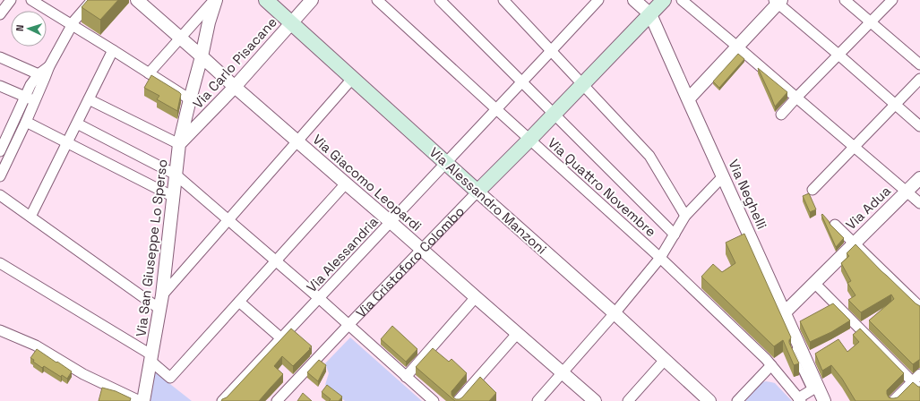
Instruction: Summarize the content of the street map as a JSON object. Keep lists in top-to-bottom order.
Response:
{
  "streets": {
    "main road": ["Via Alessandro Manzoni", "Via Cristoforo Colombo"],
    "street": [
      "Via Carlo Pisacane",
      "Via Giacomo Leopardi",
      "Via Quattro Novembre",
      "Via Neghelli",
      "Via Adua",
      "Via San Giuseppe Lo Sperso",
      "Via Alessandria"
    ]
  },
  "crossings": [
    ["Via Carlo Pisacane", "Via Giacomo Leopardi"],
    ["Via Carlo Pisacane", "Via Alessandro Manzoni"],
    ["Via Carlo Pisacane", "Via San Giuseppe Lo Sperso"],
    ["Via Giacomo Leopardi", "Via San Giuseppe Lo Sperso"],
    ["Via Giacomo Leopardi", "Via Alessandria"],
    ["Via Giacomo Leopardi", "Via Cristoforo Colombo"],
    ["Via Quattro Novembre", "Via Alessandria"],
    ["Via Quattro Novembre", "Via Cristoforo Colombo"],
    ["Via Neghelli", "Via Adua"],
    ["Via Neghelli", "Via Cristoforo Colombo"],
    ["Via Alessandro Manzoni", "Via Alessandria"],
    ["Via Alessandro Manzoni", "Via Cristoforo Colombo"]
  ],
  "north": "left"
}
